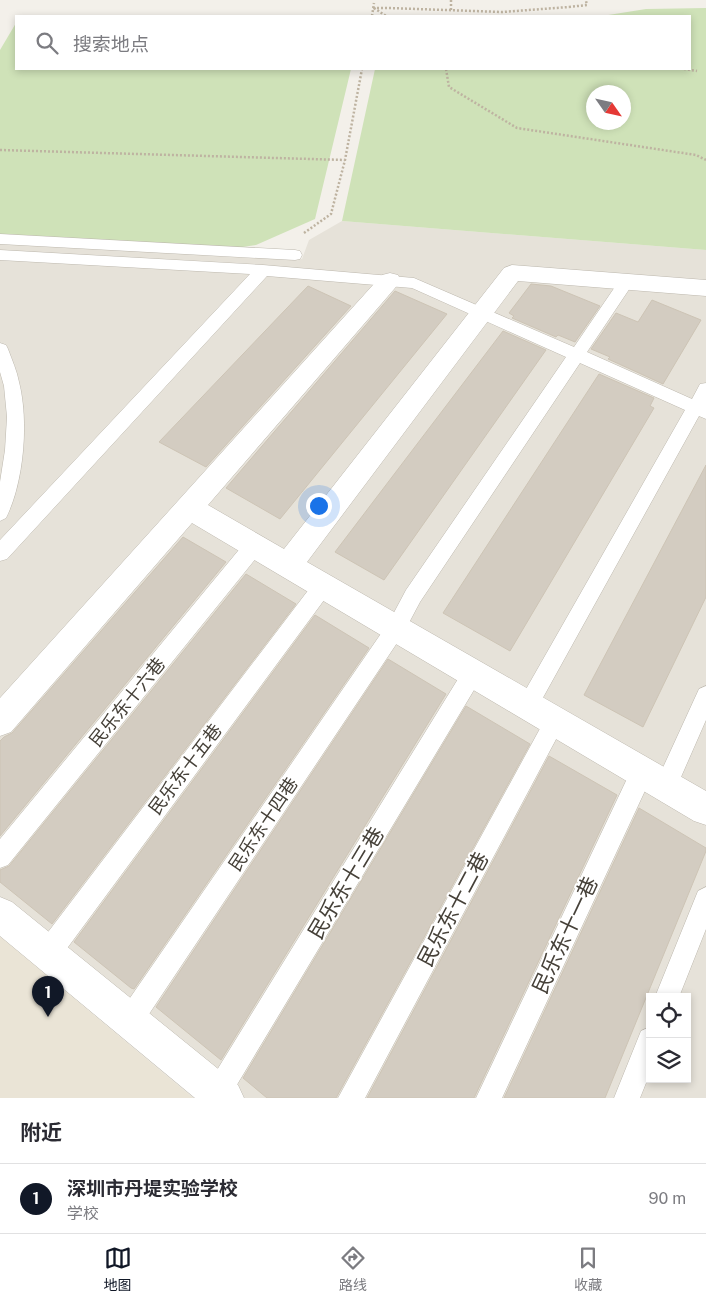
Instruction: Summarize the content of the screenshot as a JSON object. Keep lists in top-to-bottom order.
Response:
{
  "streets": {
    "lane": [
      "民乐东十六巷",
      "民乐东十五巷",
      "民乐东十四巷",
      "民乐东十三巷",
      "民乐东十二巷",
      "民乐东十一巷"
    ]
  },
  "north": "bottom right",
  "page": {
    "search": "搜索地点",
    "pins": "1",
    "heading": "附近",
    "list": [
      {
        "mark": "1",
        "name": "深圳市丹堤实验学校",
        "note": "学校",
        "value": "90 m"
      }
    ],
    "nav": ["地图", "路线", "收藏"]
  }
}
